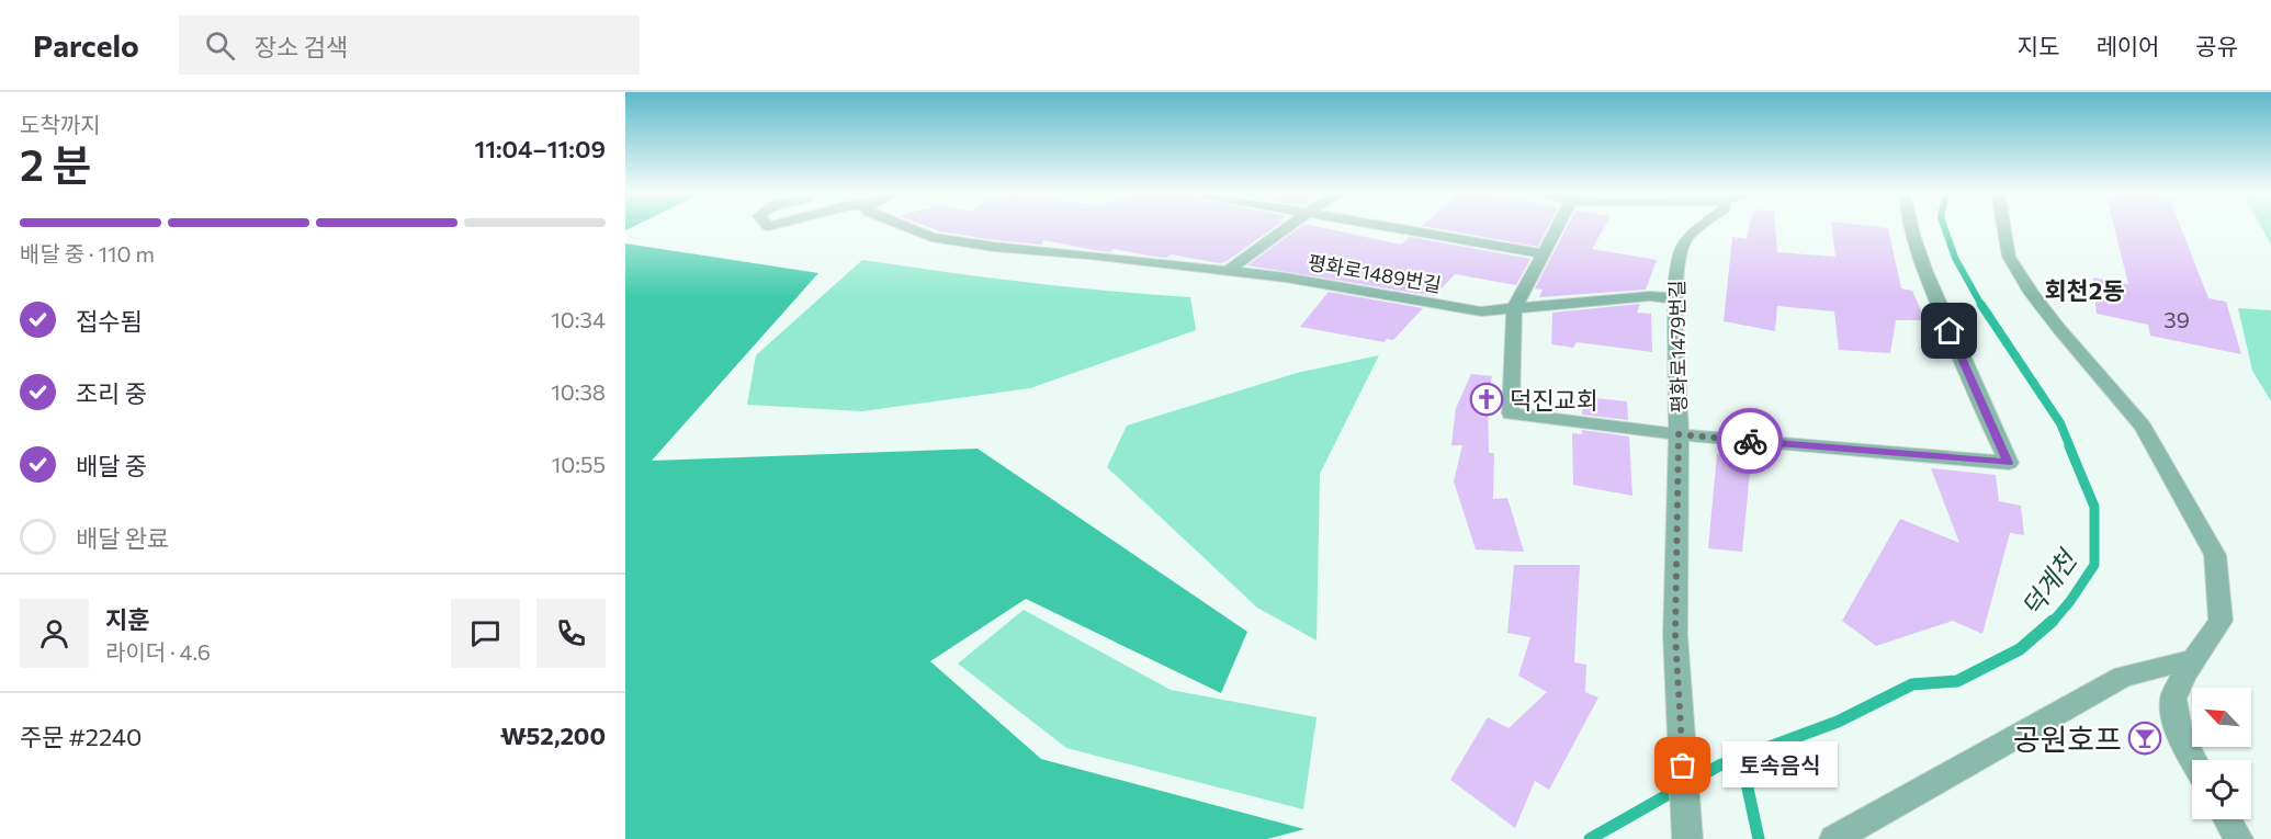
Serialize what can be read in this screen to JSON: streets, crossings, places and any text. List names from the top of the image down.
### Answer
{
  "streets": {
    "street": ["평화로1489번길", "평화로1479번길"]
  },
  "crossings": [
    ["평화로1489번길", "평화로1479번길"]
  ],
  "districts": ["회천2동"],
  "water": ["덕계천"],
  "places": {
    "church": ["덕진교회"],
    "bar": ["공원호프"],
    "other": ["토속음식"]
  },
  "house_numbers": ["39"],
  "north": "top left",
  "page": {
    "header": "Parcelo",
    "search": "장소 검색",
    "nav": ["지도", "레이어", "공유"],
    "heading": ["2 분", "도착까지", "11:04–11:09"],
    "panel": [
      "지훈",
      "라이더 · 4.6",
      "주문 #2240",
      "₩52,200"
    ],
    "bar": "배달 중 · 110 m",
    "list": [
      ["접수됨", "10:34"],
      ["조리 중", "10:38"],
      ["배달 중", "10:55"],
      "배달 완료"
    ],
    "bubble": "토속음식"
  }
}
